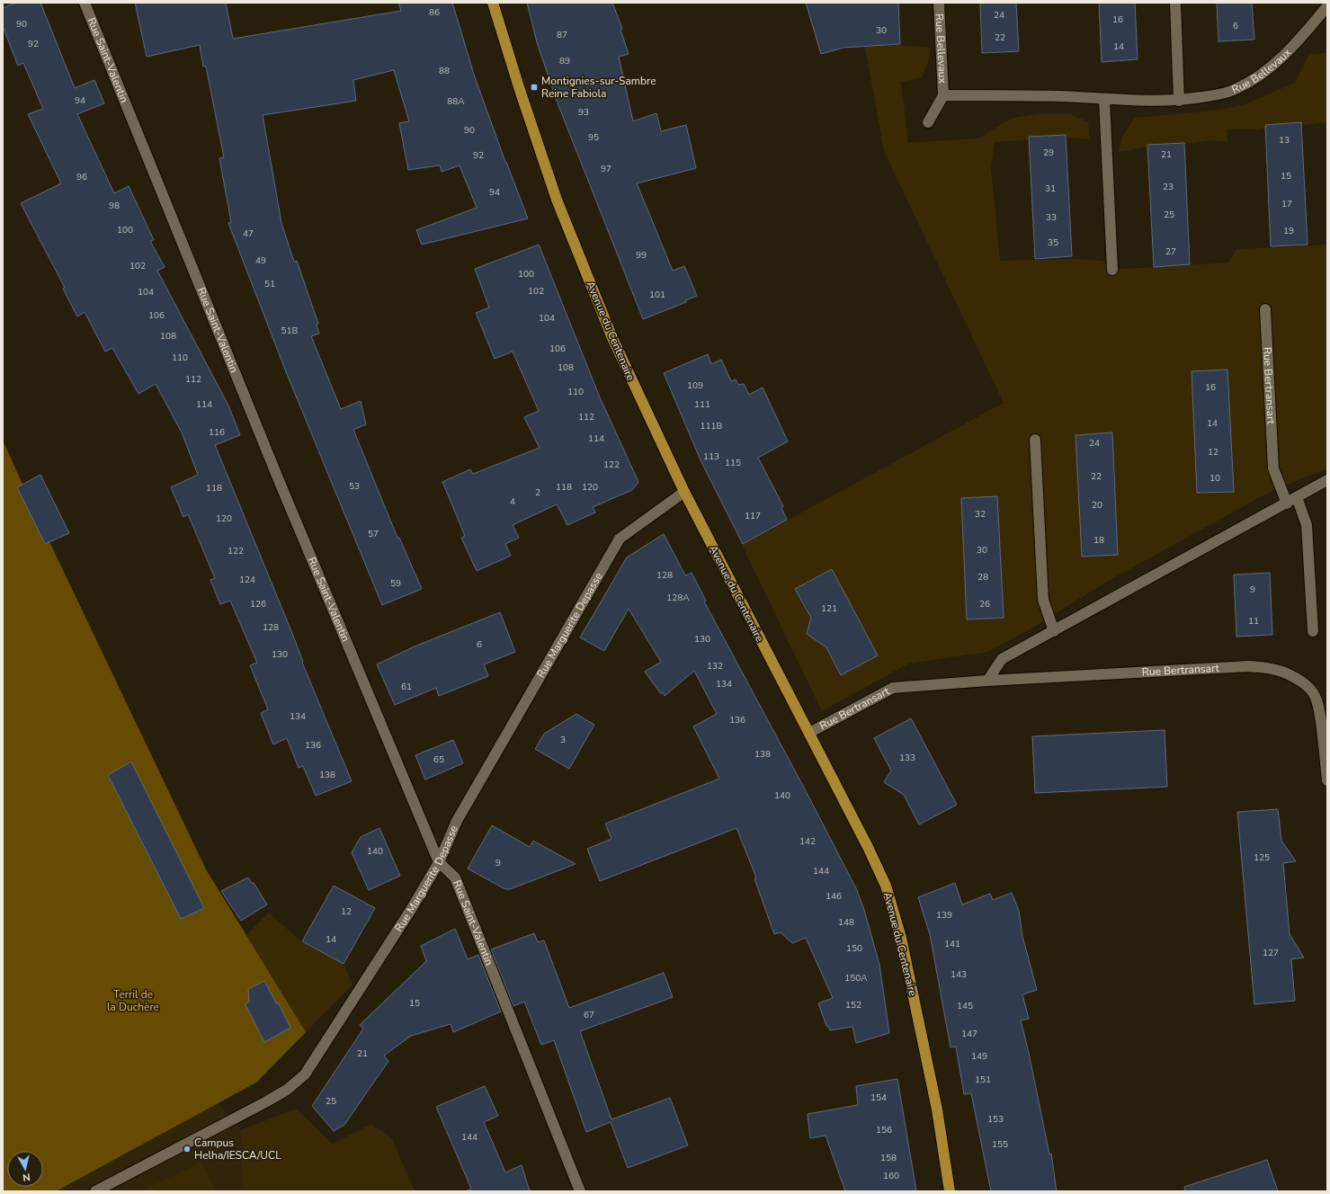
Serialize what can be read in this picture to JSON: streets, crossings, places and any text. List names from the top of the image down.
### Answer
{
  "streets": {
    "main road": ["Avenue du Centenaire"],
    "street": [
      "Rue Bellevaux",
      "Rue Saint-Valentin",
      "Rue Bertransart",
      "Rue Marguerite Depasse"
    ]
  },
  "crossings": [
    ["Rue Saint-Valentin", "Rue Marguerite Depasse"],
    ["Avenue du Centenaire", "Rue Bertransart"],
    ["Avenue du Centenaire", "Rue Marguerite Depasse"]
  ],
  "parks": ["Terril de la Duchère"],
  "places": {
    "transit": ["Montignies-sur-Sambre Reine Fabiola"],
    "other": ["Campus Helha/IESCA/UCL"]
  },
  "house_numbers": [
    "86",
    "24",
    "16",
    "90",
    "6",
    "30",
    "87",
    "22",
    "92",
    "14",
    "89",
    "88",
    "94",
    "88A",
    "93",
    "90",
    "95",
    "13",
    "29",
    "21",
    "92",
    "97",
    "15",
    "96",
    "23",
    "31",
    "94",
    "17",
    "98",
    "25",
    "33",
    "100",
    "19",
    "47",
    "35",
    "27",
    "99",
    "49",
    "102",
    "100",
    "51",
    "102",
    "104",
    "101",
    "106",
    "104",
    "51B",
    "108",
    "106",
    "110",
    "108",
    "112",
    "109",
    "16",
    "110",
    "114",
    "111",
    "112",
    "14",
    "111B",
    "116",
    "114",
    "24",
    "12",
    "113",
    "115",
    "122",
    "22",
    "10",
    "53",
    "118",
    "120",
    "118",
    "2",
    "4",
    "20",
    "32",
    "117",
    "120",
    "57",
    "18",
    "30",
    "122",
    "128",
    "28",
    "124",
    "59",
    "9",
    "128A",
    "126",
    "26",
    "121",
    "11",
    "128",
    "130",
    "6",
    "130",
    "132",
    "134",
    "61",
    "134",
    "136",
    "3",
    "136",
    "138",
    "133",
    "65",
    "138",
    "140",
    "142",
    "140",
    "125",
    "9",
    "144",
    "146",
    "12",
    "139",
    "148",
    "14",
    "141",
    "150",
    "127",
    "143",
    "150A",
    "15",
    "152",
    "145",
    "67",
    "147",
    "21",
    "149",
    "151",
    "154",
    "25",
    "153",
    "156",
    "144",
    "155",
    "158",
    "160"
  ],
  "north": "bottom"
}
